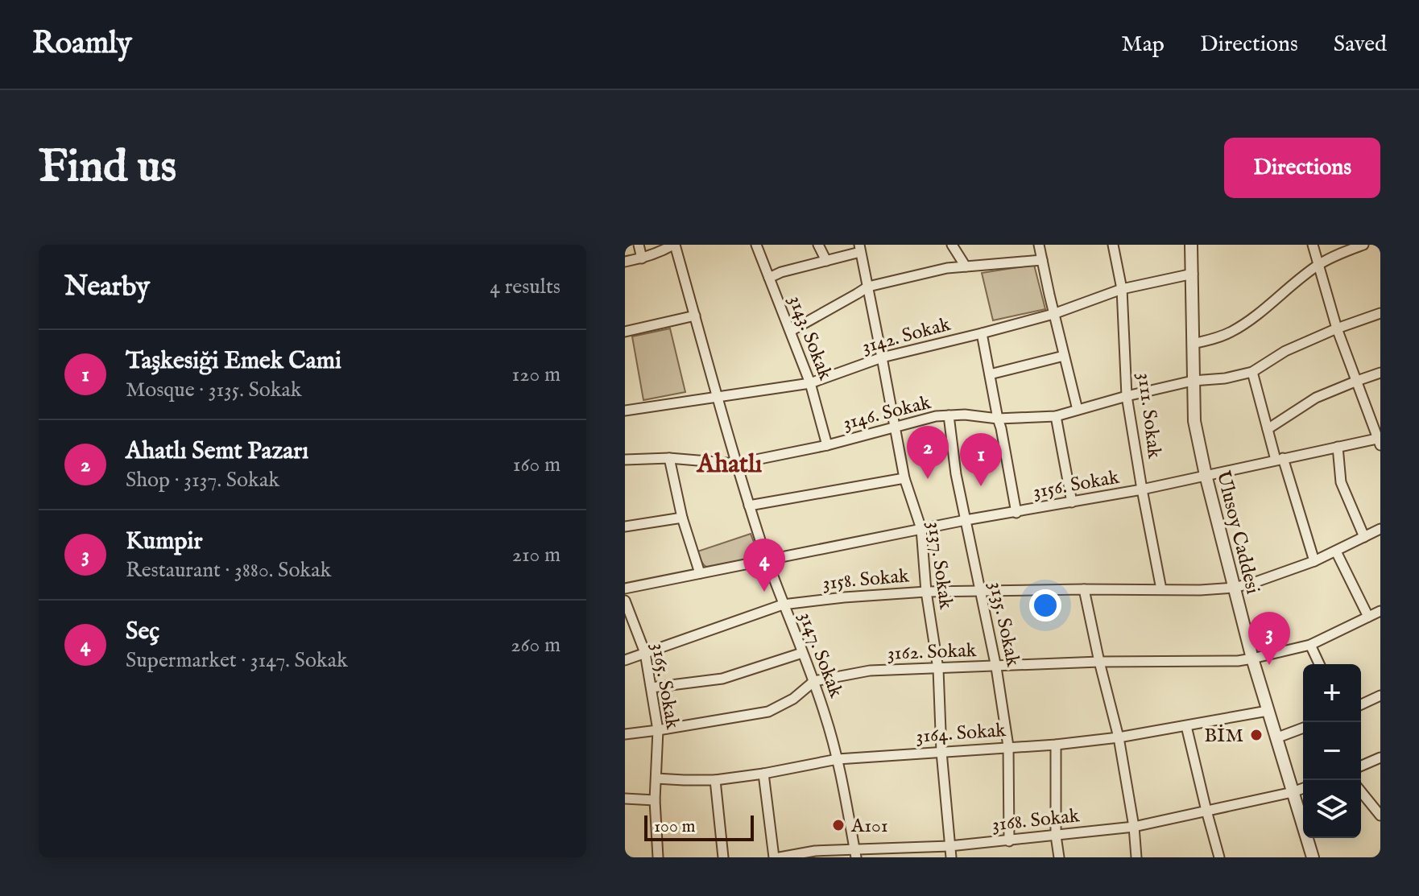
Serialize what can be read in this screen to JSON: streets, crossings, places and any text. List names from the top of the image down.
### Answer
{
  "streets": {
    "street": [
      "3142. Sokak",
      "3143. Sokak",
      "3146. Sokak",
      "3111. Sokak",
      "3156. Sokak",
      "Ulusoy Caddesi",
      "3137. Sokak",
      "3158. Sokak",
      "3135. Sokak",
      "3162. Sokak",
      "3147. Sokak",
      "3165. Sokak",
      "3164. Sokak",
      "3168. Sokak"
    ]
  },
  "crossings": [
    ["3142. Sokak", "3143. Sokak"],
    ["3142. Sokak", "3111. Sokak"],
    ["3142. Sokak", "Ulusoy Caddesi"],
    ["3142. Sokak", "3137. Sokak"],
    ["3142. Sokak", "3147. Sokak"],
    ["3143. Sokak", "3146. Sokak"],
    ["3146. Sokak", "3111. Sokak"],
    ["3146. Sokak", "Ulusoy Caddesi"],
    ["3146. Sokak", "3137. Sokak"],
    ["3146. Sokak", "3135. Sokak"],
    ["3146. Sokak", "3147. Sokak"],
    ["3111. Sokak", "3156. Sokak"],
    ["3111. Sokak", "3158. Sokak"],
    ["3156. Sokak", "Ulusoy Caddesi"],
    ["3156. Sokak", "3137. Sokak"],
    ["3156. Sokak", "3135. Sokak"],
    ["3156. Sokak", "3147. Sokak"],
    ["Ulusoy Caddesi", "3158. Sokak"],
    ["Ulusoy Caddesi", "3162. Sokak"],
    ["Ulusoy Caddesi", "3164. Sokak"],
    ["Ulusoy Caddesi", "3168. Sokak"],
    ["3137. Sokak", "3158. Sokak"],
    ["3137. Sokak", "3162. Sokak"],
    ["3137. Sokak", "3164. Sokak"],
    ["3137. Sokak", "3168. Sokak"],
    ["3158. Sokak", "3135. Sokak"],
    ["3158. Sokak", "3147. Sokak"],
    ["3158. Sokak", "3165. Sokak"],
    ["3135. Sokak", "3162. Sokak"],
    ["3135. Sokak", "3164. Sokak"],
    ["3135. Sokak", "3168. Sokak"],
    ["3162. Sokak", "3147. Sokak"],
    ["3162. Sokak", "3165. Sokak"],
    ["3147. Sokak", "3164. Sokak"],
    ["3147. Sokak", "3168. Sokak"],
    ["3165. Sokak", "3164. Sokak"]
  ],
  "districts": ["Ahatlı"],
  "places": ["BİM", "A101"],
  "scale_bar": "100 m",
  "page": {
    "header": "Roamly",
    "nav": ["Map", "Directions", "Saved"],
    "buttons": "Directions",
    "title": "Find us",
    "heading": ["Nearby", "4 results"],
    "list": [
      {
        "mark": "1",
        "name": "Taşkesiği Emek Cami",
        "note": "Mosque · 3135. Sokak",
        "value": "120 m"
      },
      {
        "mark": "2",
        "name": "Ahatlı Semt Pazarı",
        "note": "Shop · 3137. Sokak",
        "value": "160 m"
      },
      {
        "mark": "3",
        "name": "Kumpir",
        "note": "Restaurant · 3880. Sokak",
        "value": "210 m"
      },
      {
        "mark": "4",
        "name": "Seç",
        "note": "Supermarket · 3147. Sokak",
        "value": "260 m"
      }
    ],
    "pins": [
      "2",
      "1",
      "4",
      "3"
    ],
    "map_buttons": ["+", "−"],
    "scale": "100 m"
  }
}
